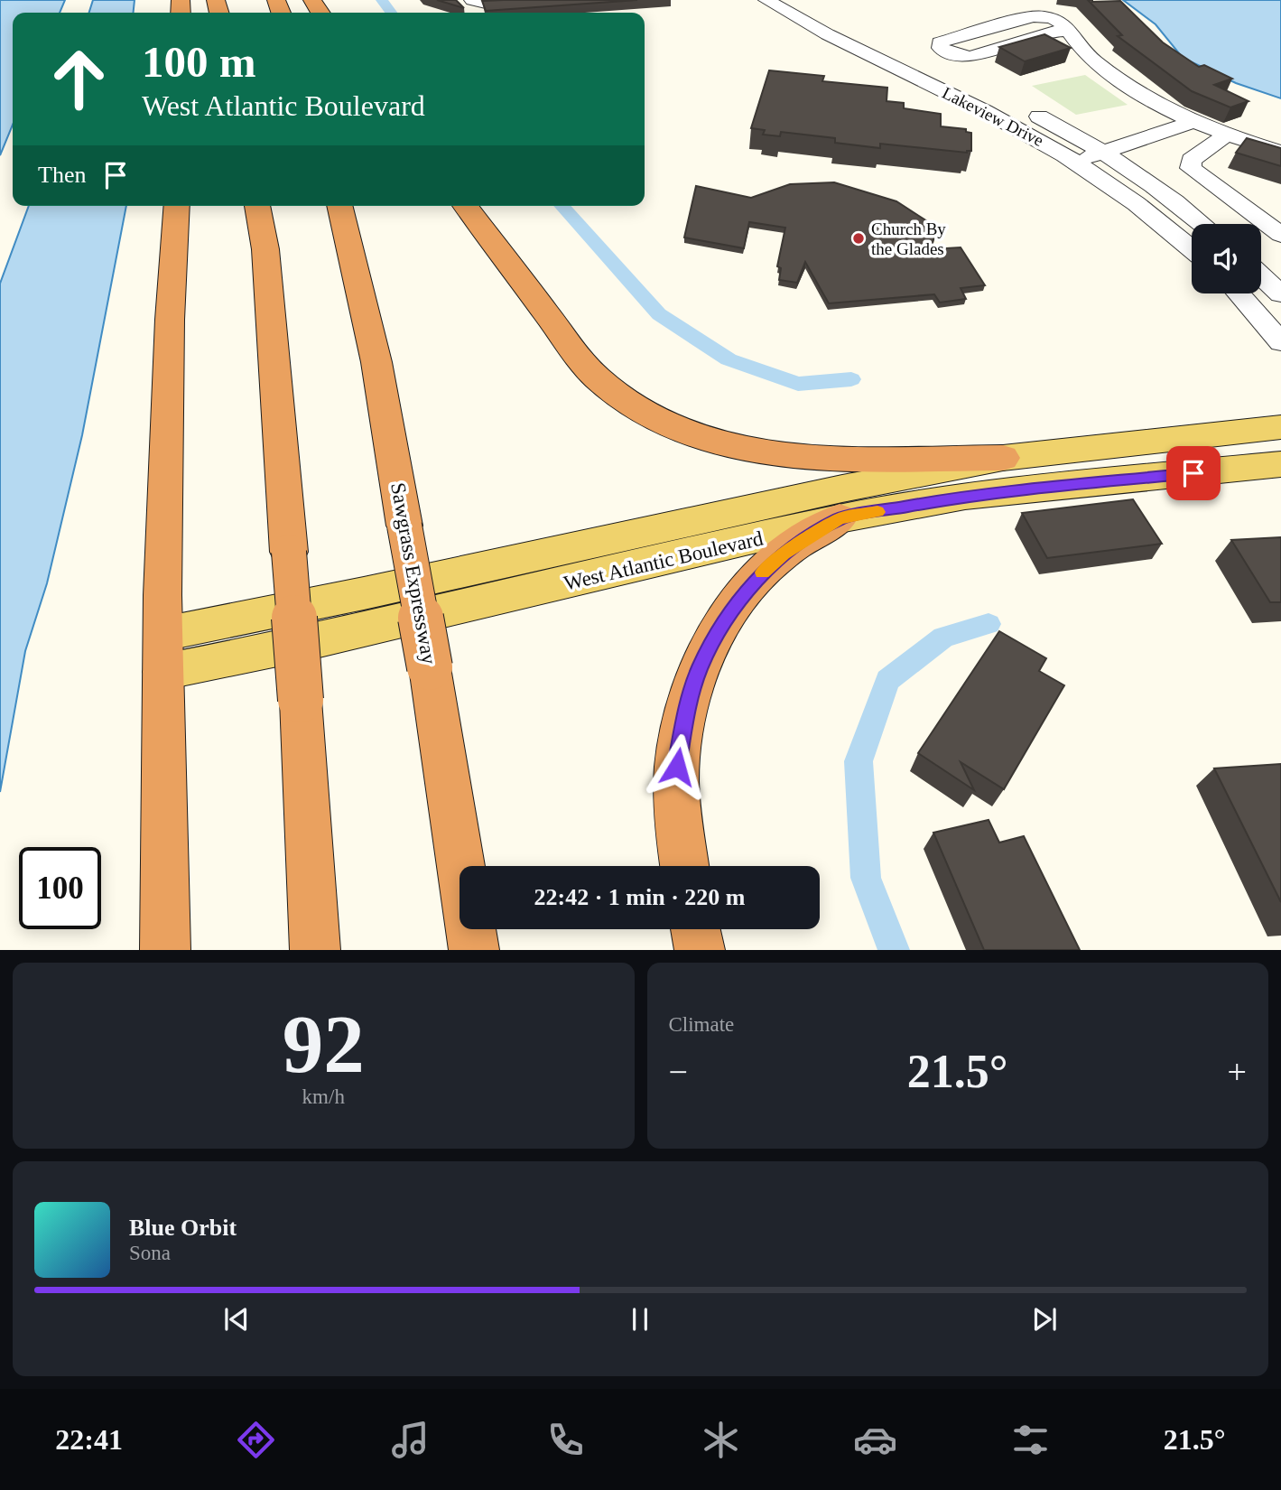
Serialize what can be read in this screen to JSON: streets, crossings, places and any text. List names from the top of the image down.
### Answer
{
  "streets": {
    "highway": ["Sawgrass Expressway"],
    "main road": ["West Atlantic Boulevard"],
    "street": ["Lakeview Drive"]
  },
  "places": ["Church By the Glades"],
  "page": {
    "turn": ["100 m", "West Atlantic Boulevard"],
    "then": "Then",
    "limit": "100",
    "trip": "22:42 · 1 min · 220 m",
    "tile": [
      ["92", "km/h"],
      "Climate"
    ],
    "heat": ["−", "21.5°", "+"],
    "song": ["Blue Orbit", "Sona"],
    "tabs": ["22:41", "21.5°"]
  }
}
